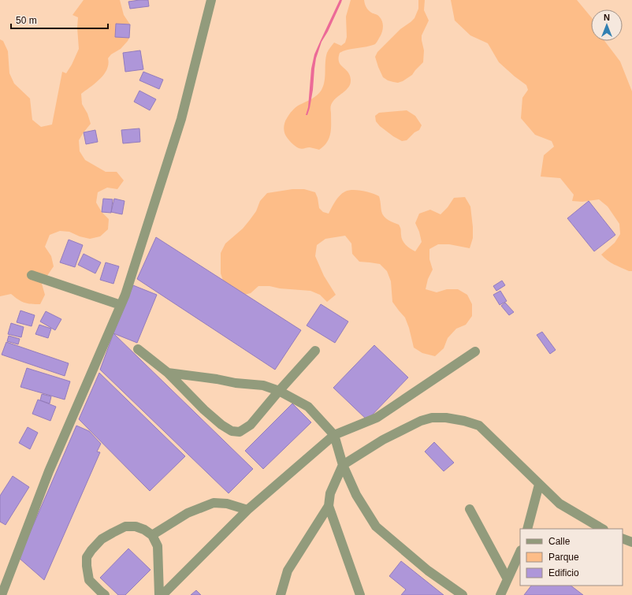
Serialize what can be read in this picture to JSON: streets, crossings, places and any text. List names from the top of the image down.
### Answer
{
  "legend": ["Calle", "Parque", "Edificio"],
  "scale_bar": "50 m",
  "north": "top"
}
